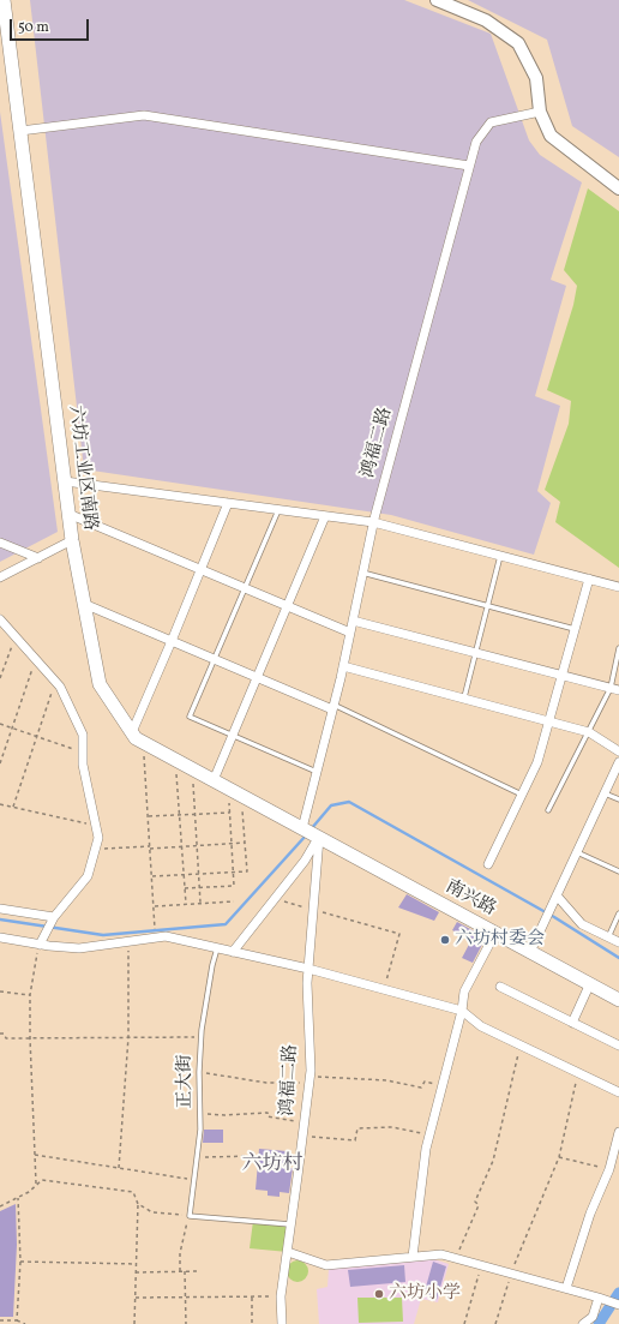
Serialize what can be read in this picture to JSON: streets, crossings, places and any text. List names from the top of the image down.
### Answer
{
  "streets": {
    "main road": ["六坊工业区南路", "南兴路"],
    "street": ["鸿福二路"],
    "lane": ["正大街"]
  },
  "crossings": [
    ["鸿福二路", "六坊工业区南路"],
    ["鸿福二路", "南兴路"],
    ["六坊工业区南路", "南兴路"]
  ],
  "districts": ["六坊村"],
  "places": ["六坊村委会", "六坊小学"],
  "scale_bar": "50 m"
}
